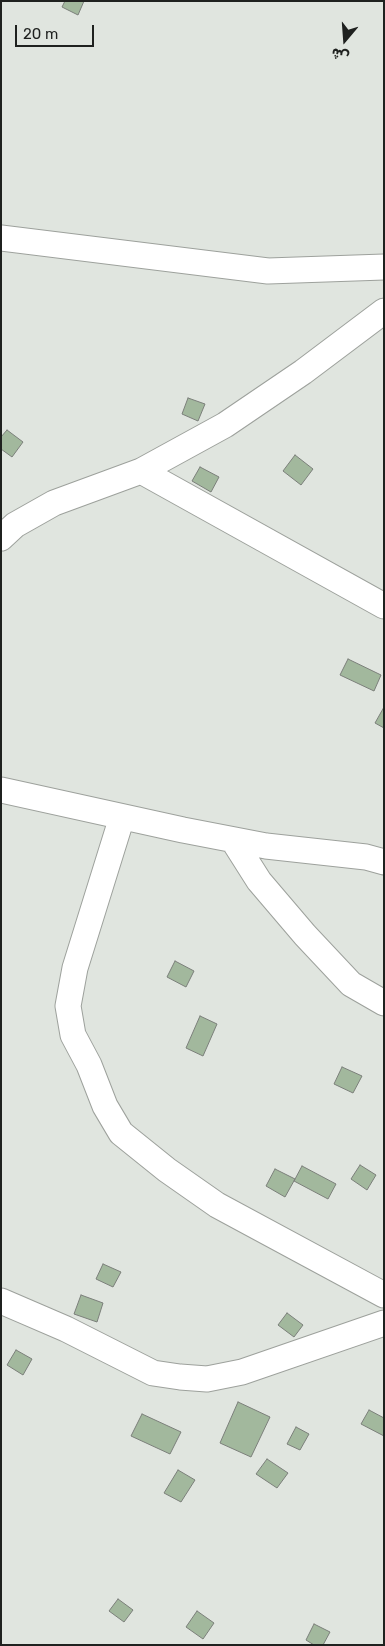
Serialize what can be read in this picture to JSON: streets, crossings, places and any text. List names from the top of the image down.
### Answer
{
  "scale_bar": "20 m",
  "north": "bottom"
}
